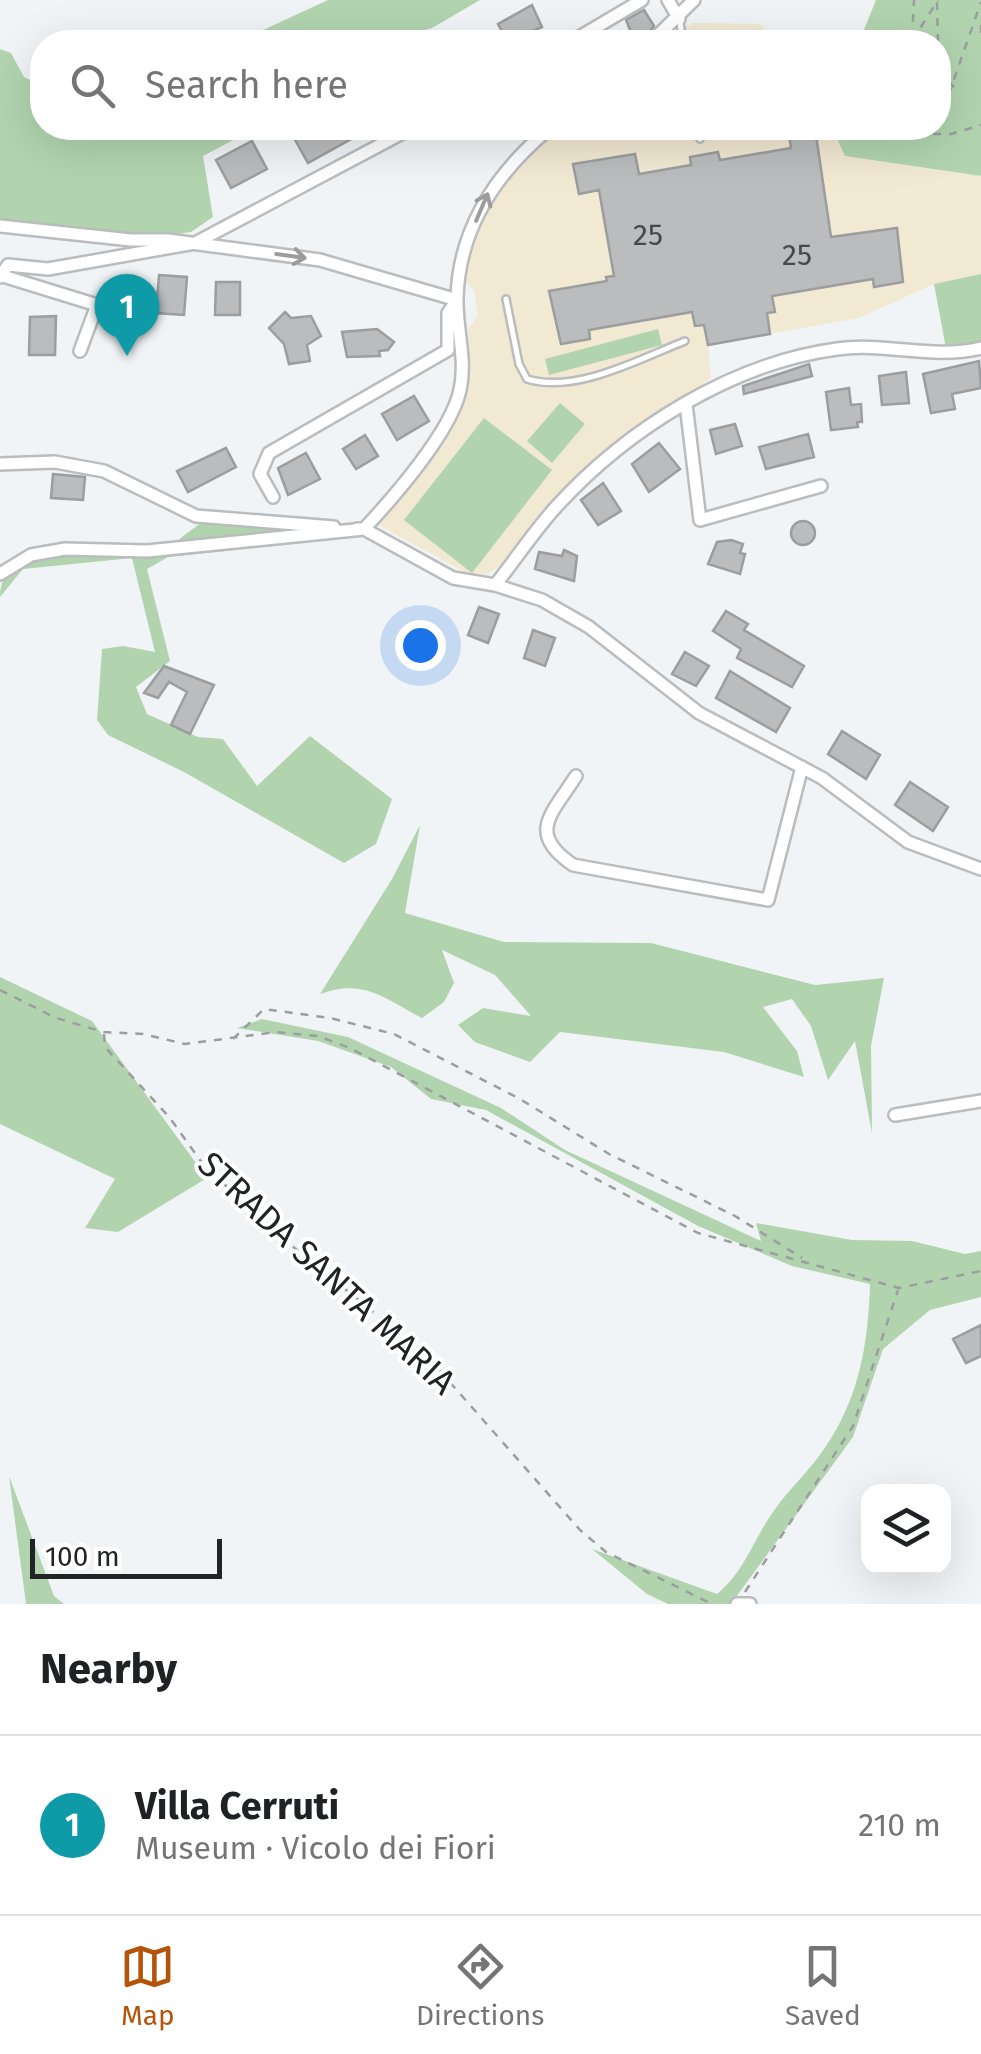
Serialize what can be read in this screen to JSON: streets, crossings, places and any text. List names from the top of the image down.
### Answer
{
  "streets": {
    "path": ["STRADA SANTA MARIA"]
  },
  "house_numbers": ["25", "25"],
  "scale_bar": "100 m",
  "page": {
    "search": "Search here",
    "pins": "1",
    "scale": "100 m",
    "heading": "Nearby",
    "list": [
      {
        "mark": "1",
        "name": "Villa Cerruti",
        "note": "Museum · Vicolo dei Fiori",
        "value": "210 m"
      }
    ],
    "nav": ["Map", "Directions", "Saved"]
  }
}
